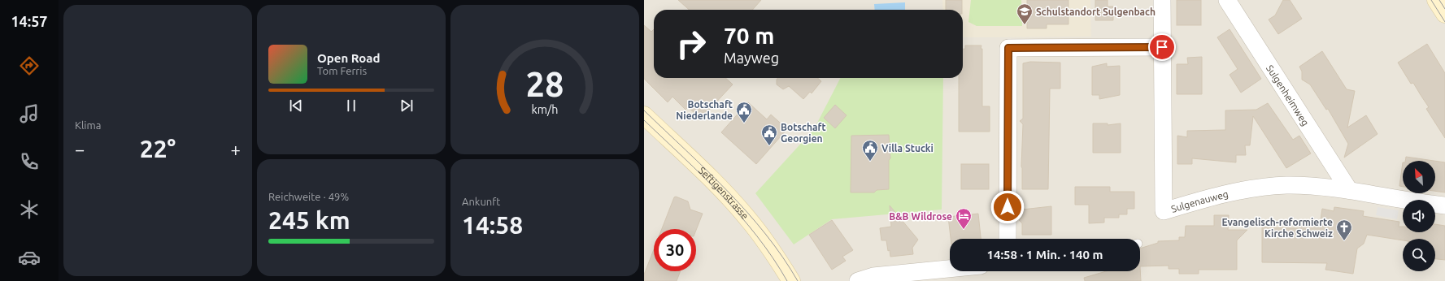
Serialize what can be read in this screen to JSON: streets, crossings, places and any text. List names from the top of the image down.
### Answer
{
  "streets": {
    "main road": ["Seftigenstrasse"],
    "street": ["Sulgenheimweg", "Sulgenauweg"]
  },
  "crossings": [
    ["Sulgenheimweg", "Sulgenauweg"]
  ],
  "places": {
    "school or university": ["Schulstandort Sulgenbach"],
    "public building": ["Botschaft Niederlande", "Botschaft Georgien", "Villa Stucki"],
    "hotel": ["B&B Wildrose"],
    "church": ["Evangelisch-reformierte Kirche Schweiz"]
  },
  "north": "top left",
  "page": {
    "tabs": "14:57",
    "tile": [
      "Klima",
      ["Reichweite · 49%", "245 km"],
      ["Ankunft", "14:58"]
    ],
    "turn": ["70 m", "Mayweg"],
    "song": ["Open Road", "Tom Ferris"],
    "heat": ["−", "22°", "+"],
    "limit": "30",
    "trip": "14:58 · 1 Min. · 140 m",
    "gauge": ["28", "km/h"]
  }
}
